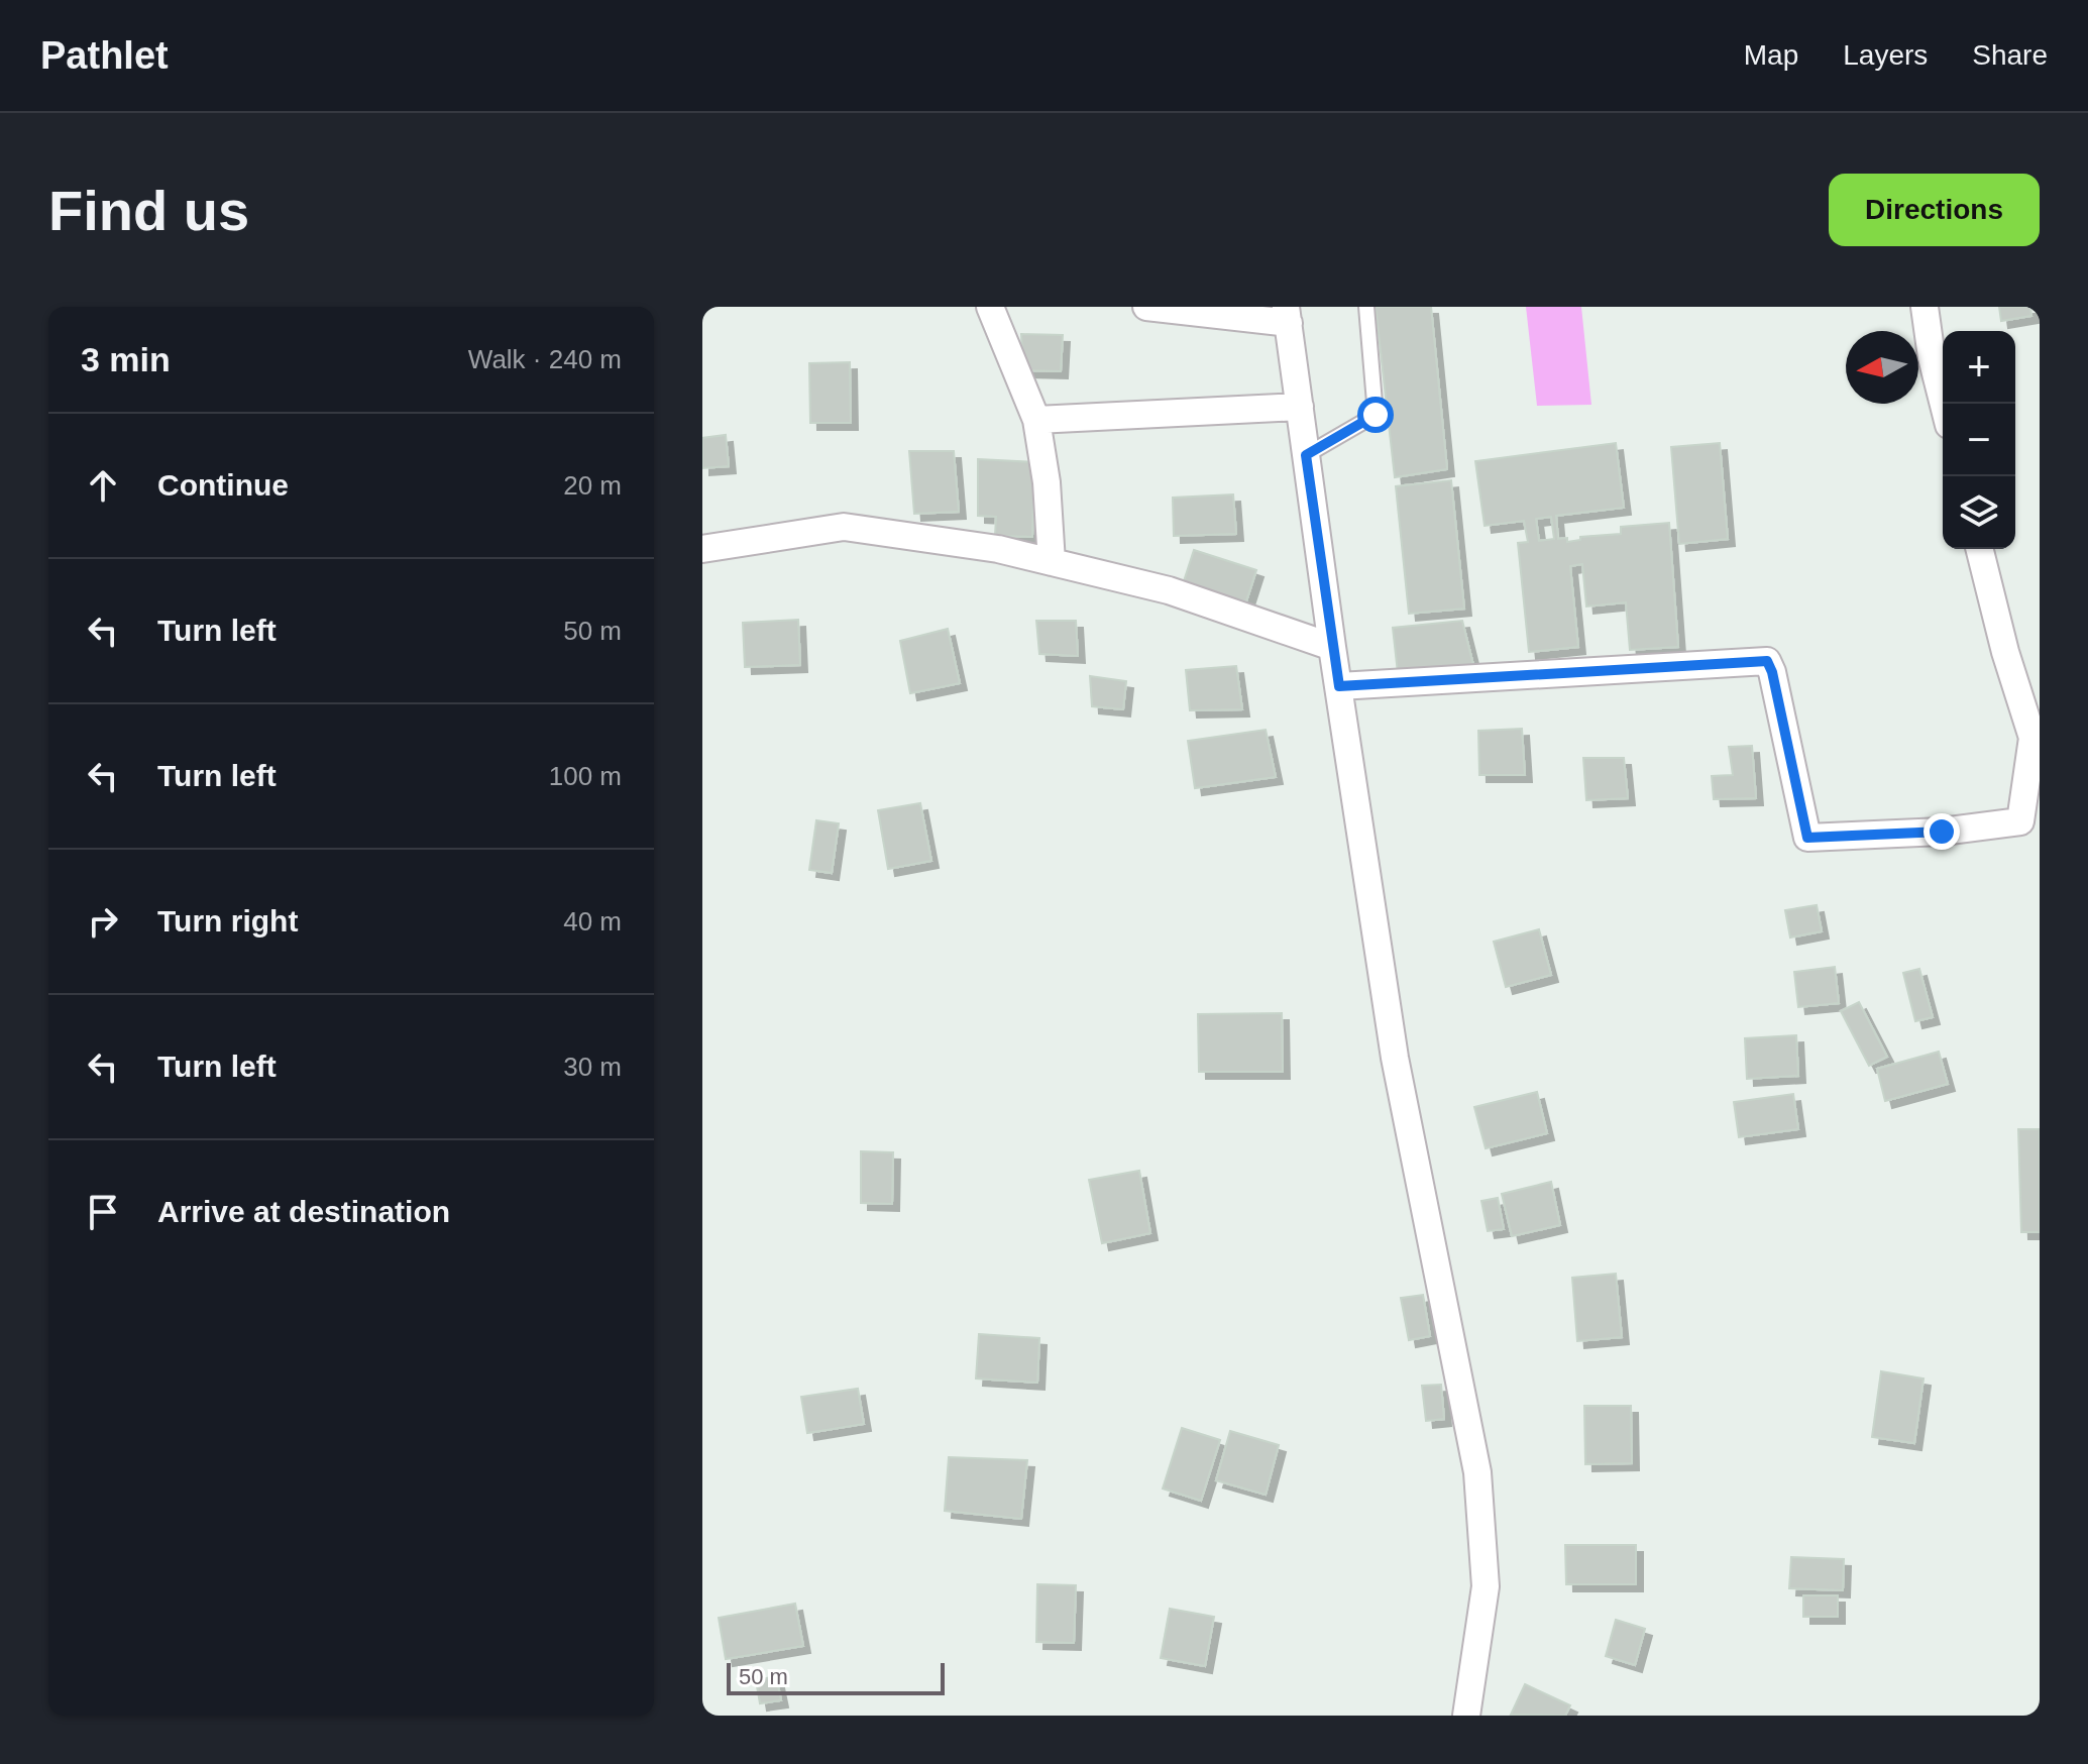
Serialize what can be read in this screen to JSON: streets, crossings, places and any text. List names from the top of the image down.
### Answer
{
  "scale_bar": "50 m",
  "north": "left",
  "page": {
    "header": "Pathlet",
    "nav": ["Map", "Layers", "Share"],
    "buttons": "Directions",
    "title": "Find us",
    "heading": ["3 min", "Walk · 240 m"],
    "map_buttons": ["+", "−"],
    "list": [
      ["Continue", "20 m"],
      ["Turn left", "50 m"],
      ["Turn left", "100 m"],
      ["Turn right", "40 m"],
      ["Turn left", "30 m"],
      "Arrive at destination"
    ],
    "scale": "50 m"
  }
}
